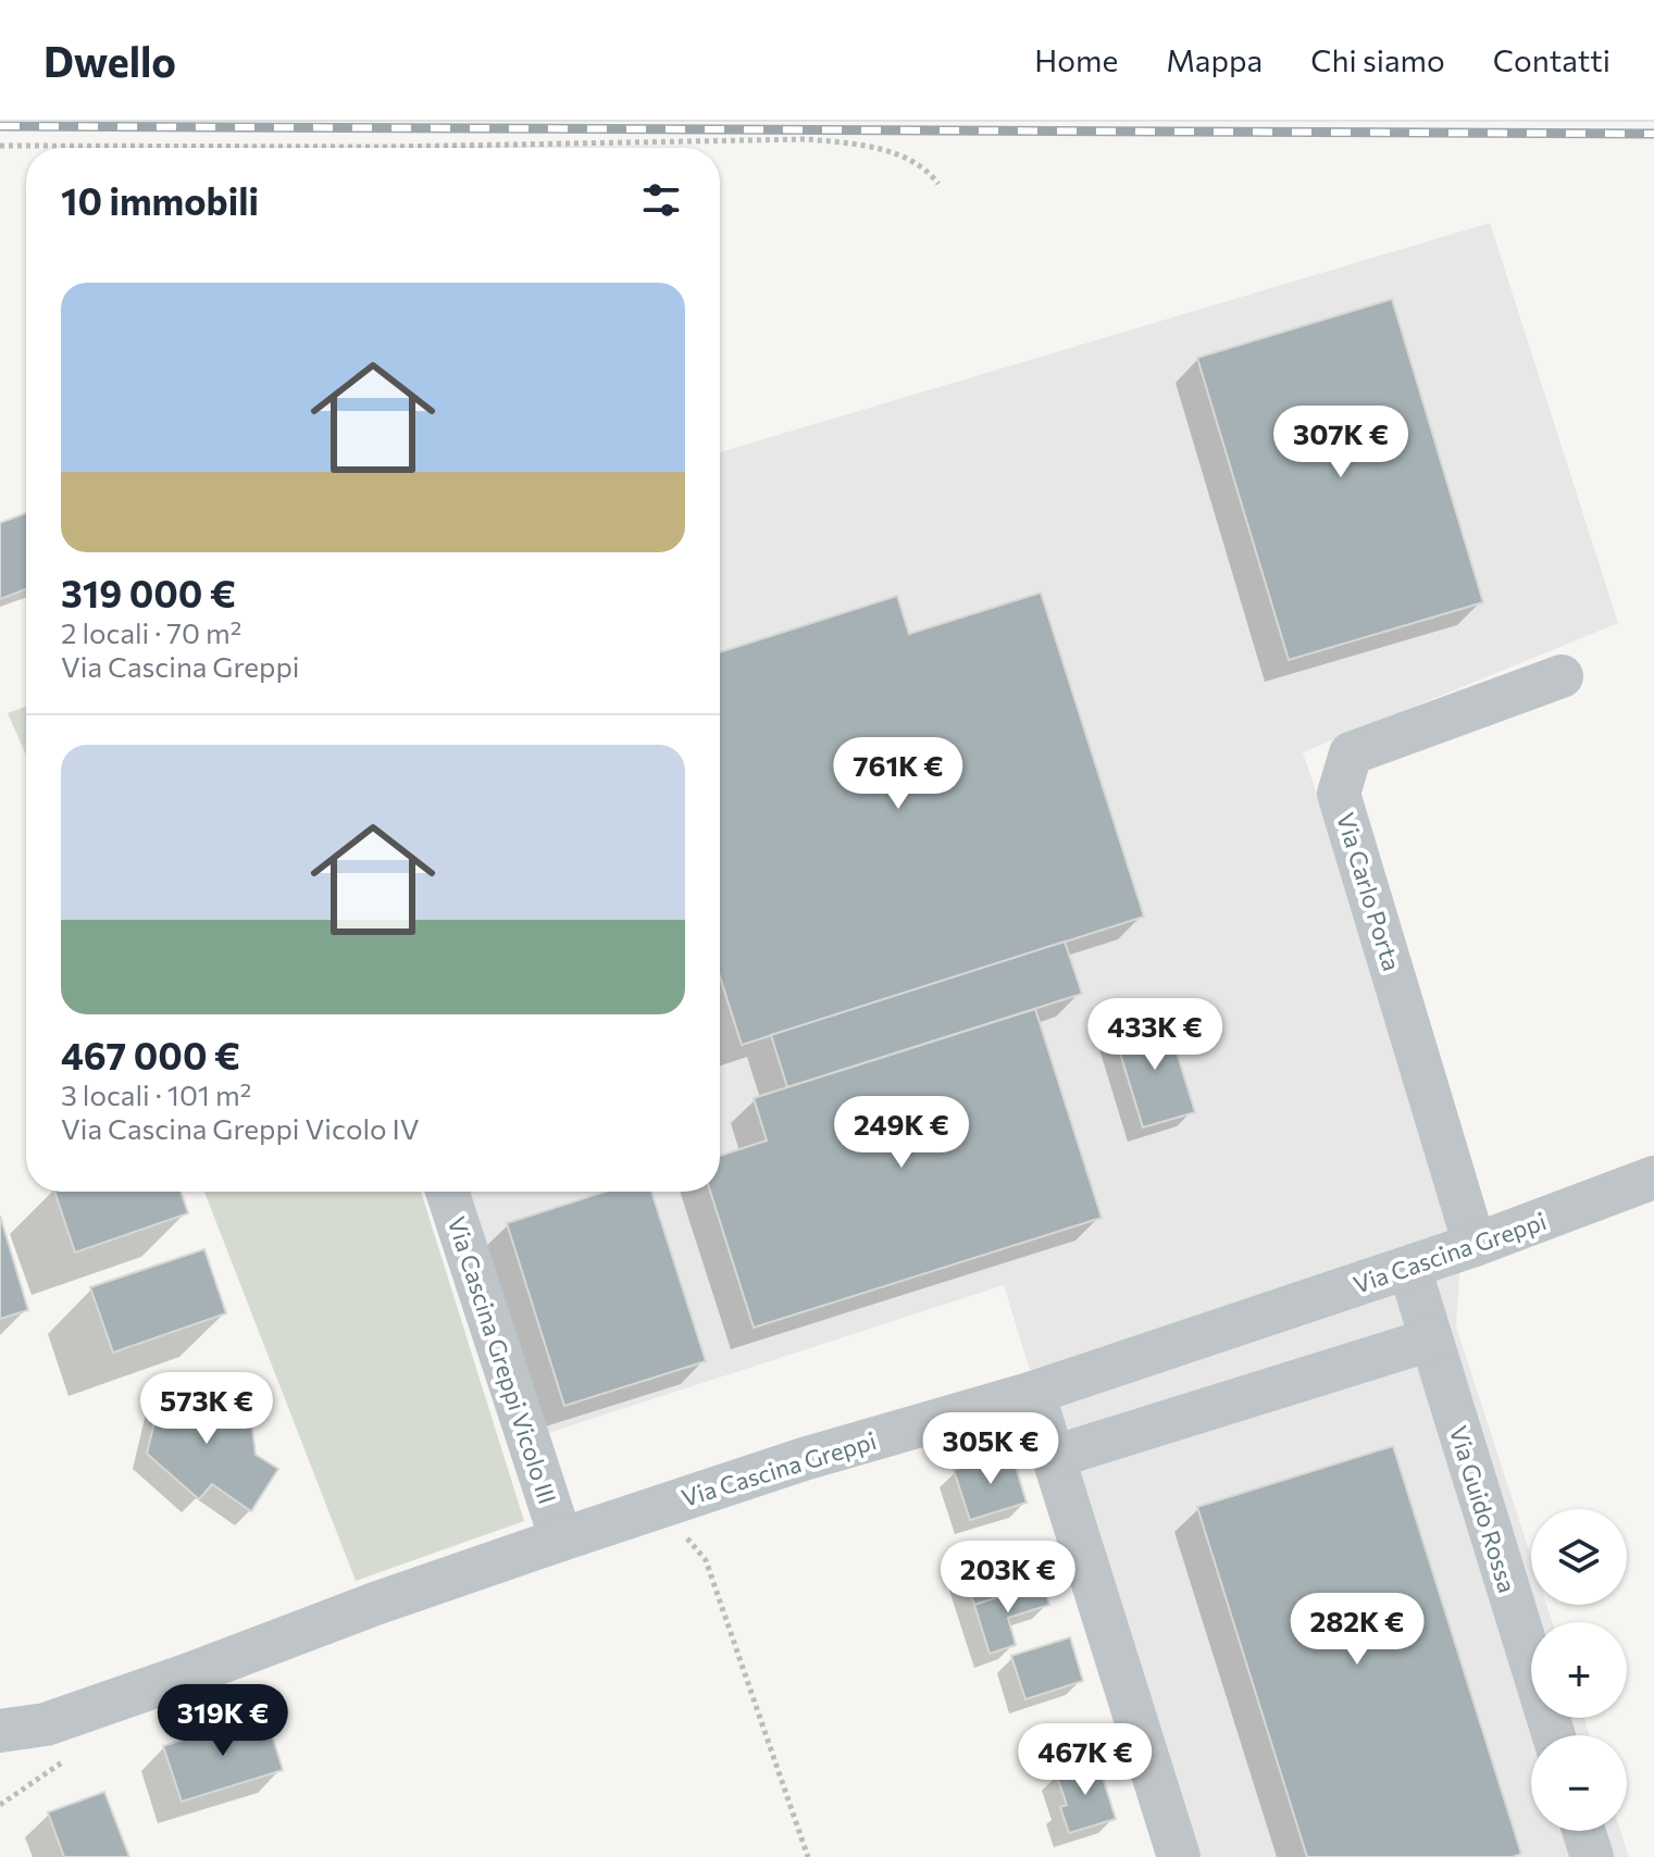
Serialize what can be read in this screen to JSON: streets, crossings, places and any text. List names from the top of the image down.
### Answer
{
  "streets": {
    "street": [
      "Via Carlo Porta",
      "Via Cascina Greppi",
      "Via Cascina Greppi Vicolo III",
      "Via Guido Rossa"
    ]
  },
  "crossings": [
    ["Via Carlo Porta", "Via Cascina Greppi"],
    ["Via Cascina Greppi", "Via Cascina Greppi Vicolo III"],
    ["Via Cascina Greppi", "Via Guido Rossa"]
  ],
  "page": {
    "header": "Dwello",
    "nav": [
      "Home",
      "Mappa",
      "Chi siamo",
      "Contatti"
    ],
    "heading": "10 immobili",
    "list": [
      {
        "name": "319 000 €",
        "note": "2 locali · 70 m² · Via Cascina Greppi"
      },
      {
        "name": "467 000 €",
        "note": "3 locali · 101 m² · Via Cascina Greppi Vicolo IV"
      }
    ],
    "price": [
      "307K €",
      "761K €",
      "433K €",
      "249K €",
      "573K €",
      "305K €",
      "203K €",
      "282K €",
      "319K €",
      "467K €"
    ],
    "map_buttons": ["+", "−"]
  }
}
